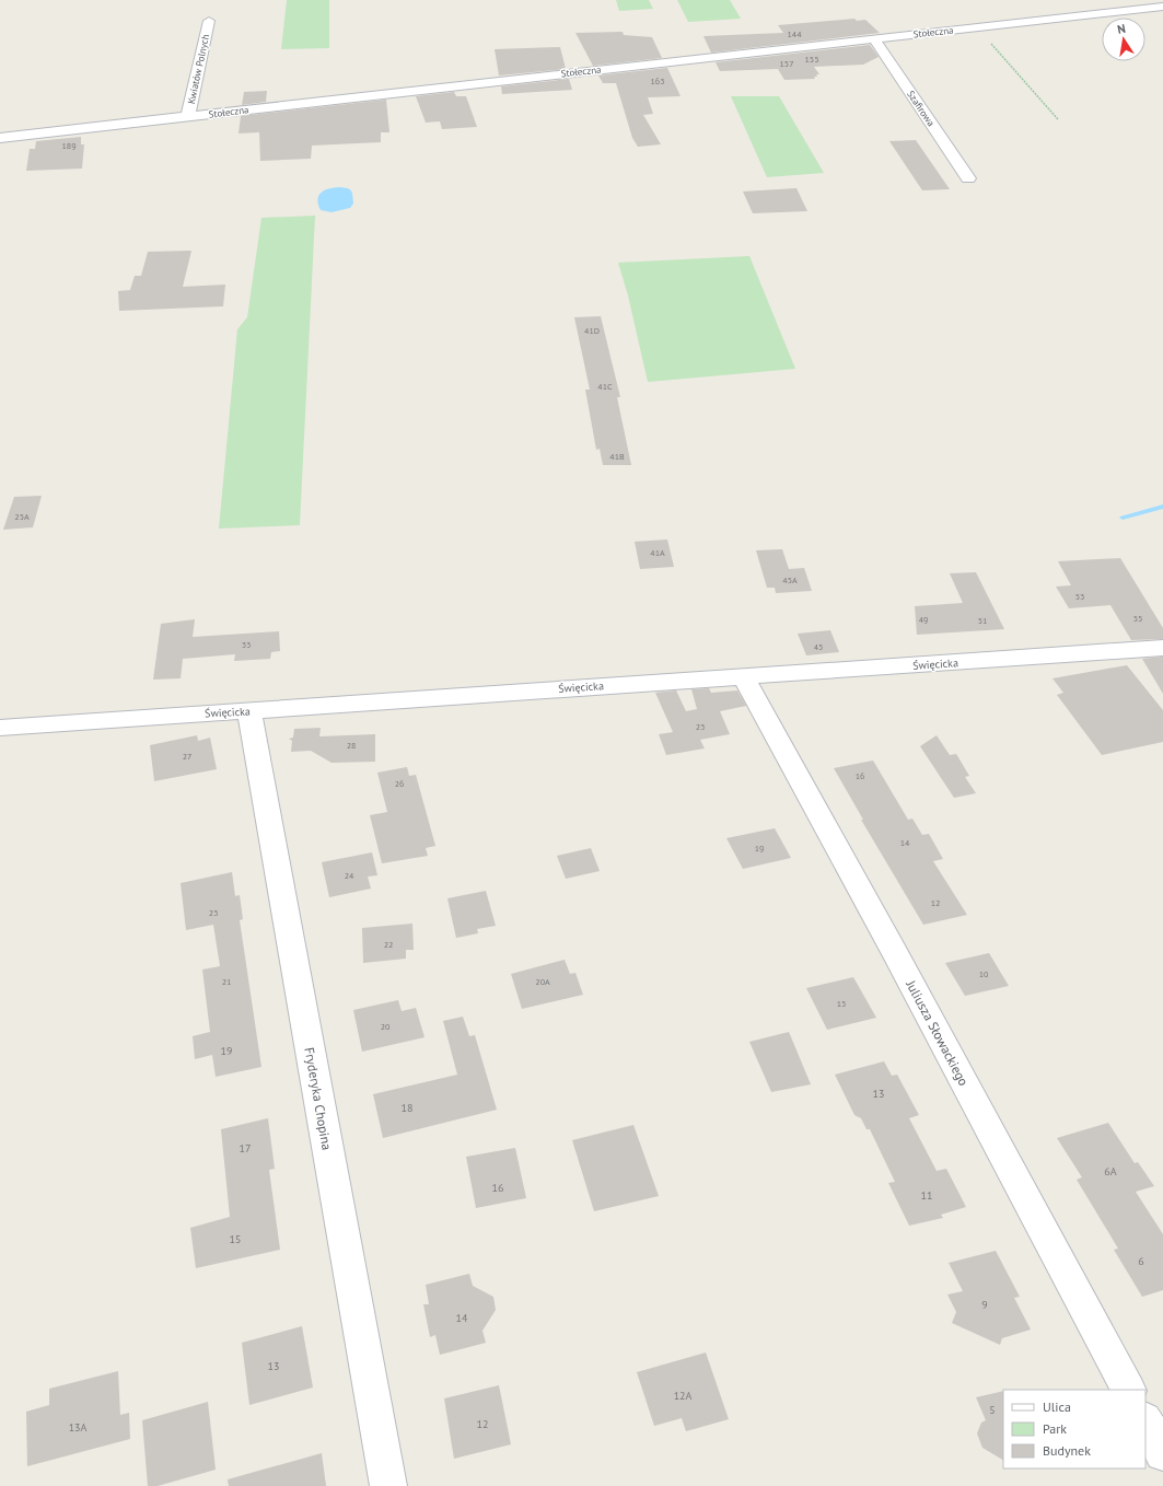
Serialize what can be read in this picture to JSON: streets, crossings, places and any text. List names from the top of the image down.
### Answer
{
  "streets": {
    "street": [
      "Stołeczna",
      "Kwiatów Polnych",
      "Szafirowa",
      "Święcicka",
      "Juliusza Słowackiego",
      "Fryderyka Chopina"
    ]
  },
  "crossings": [
    ["Stołeczna", "Kwiatów Polnych"],
    ["Stołeczna", "Szafirowa"],
    ["Święcicka", "Juliusza Słowackiego"],
    ["Święcicka", "Fryderyka Chopina"]
  ],
  "house_numbers": [
    "144",
    "155",
    "157",
    "163",
    "189",
    "41D",
    "41C",
    "41B",
    "25A",
    "41A",
    "45A",
    "53",
    "55",
    "49",
    "51",
    "33",
    "45",
    "23",
    "28",
    "27",
    "16",
    "26",
    "14",
    "19",
    "24",
    "12",
    "23",
    "22",
    "10",
    "21",
    "20A",
    "15",
    "20",
    "19",
    "13",
    "18",
    "17",
    "6A",
    "16",
    "11",
    "15",
    "6",
    "9",
    "14",
    "13",
    "12A",
    "5",
    "12",
    "13A"
  ],
  "legend": ["Ulica", "Park", "Budynek"],
  "north": "top"
}
